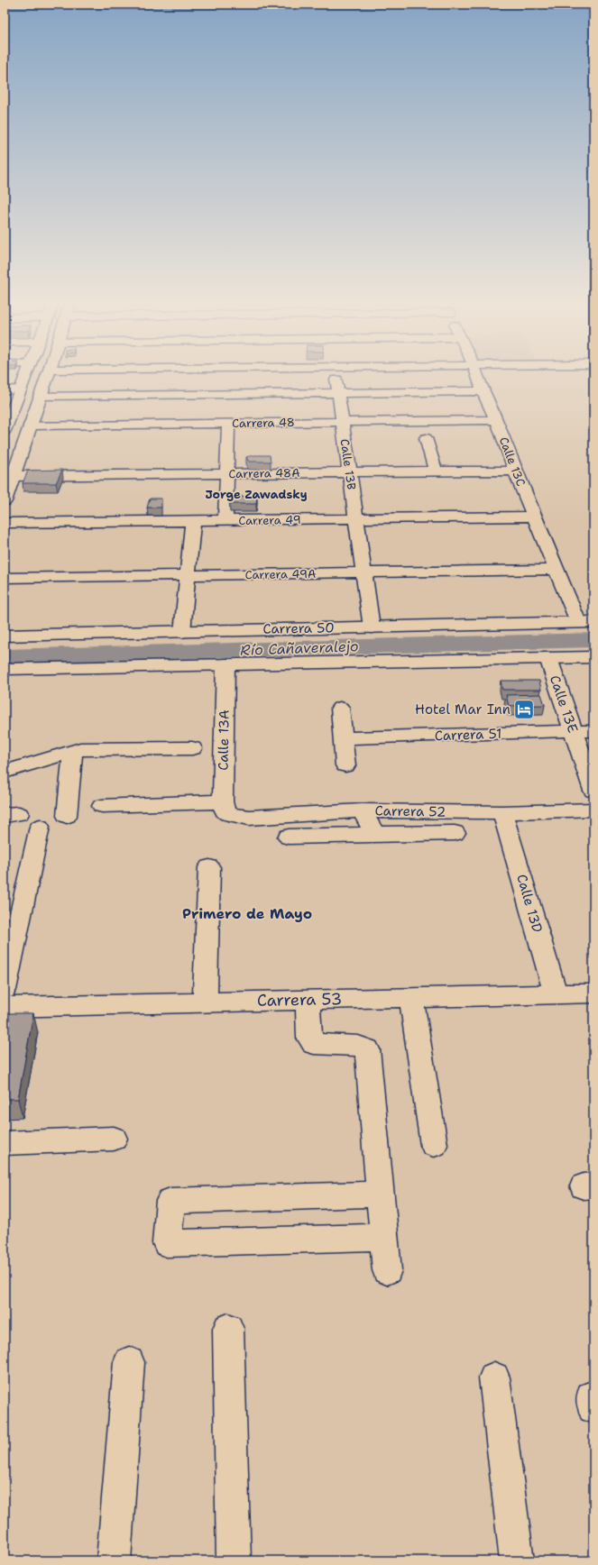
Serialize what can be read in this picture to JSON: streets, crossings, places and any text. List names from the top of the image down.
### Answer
{
  "streets": {
    "street": [
      "Carrera 48",
      "Calle 13C",
      "Calle 13B",
      "Carrera 48A",
      "Carrera 49",
      "Carrera 49A",
      "Carrera 50",
      "Calle 13E",
      "Carrera 51",
      "Calle 13A",
      "Carrera 52",
      "Calle 13D",
      "Carrera 53"
    ]
  },
  "crossings": [
    ["Carrera 48", "Calle 13C"],
    ["Carrera 48", "Calle 13B"],
    ["Calle 13C", "Carrera 48A"],
    ["Calle 13C", "Carrera 49"],
    ["Calle 13C", "Carrera 49A"],
    ["Calle 13C", "Carrera 50"],
    ["Calle 13B", "Carrera 48A"],
    ["Calle 13B", "Carrera 49"],
    ["Calle 13B", "Carrera 49A"],
    ["Calle 13B", "Carrera 50"],
    ["Calle 13E", "Carrera 51"],
    ["Calle 13A", "Carrera 52"],
    ["Carrera 52", "Calle 13D"],
    ["Calle 13D", "Carrera 53"]
  ],
  "districts": ["Jorge Zawadsky", "Primero de Mayo"],
  "water": ["Río Cañaveralejo"],
  "places": {
    "hotel": ["Hotel Mar Inn"]
  }
}
